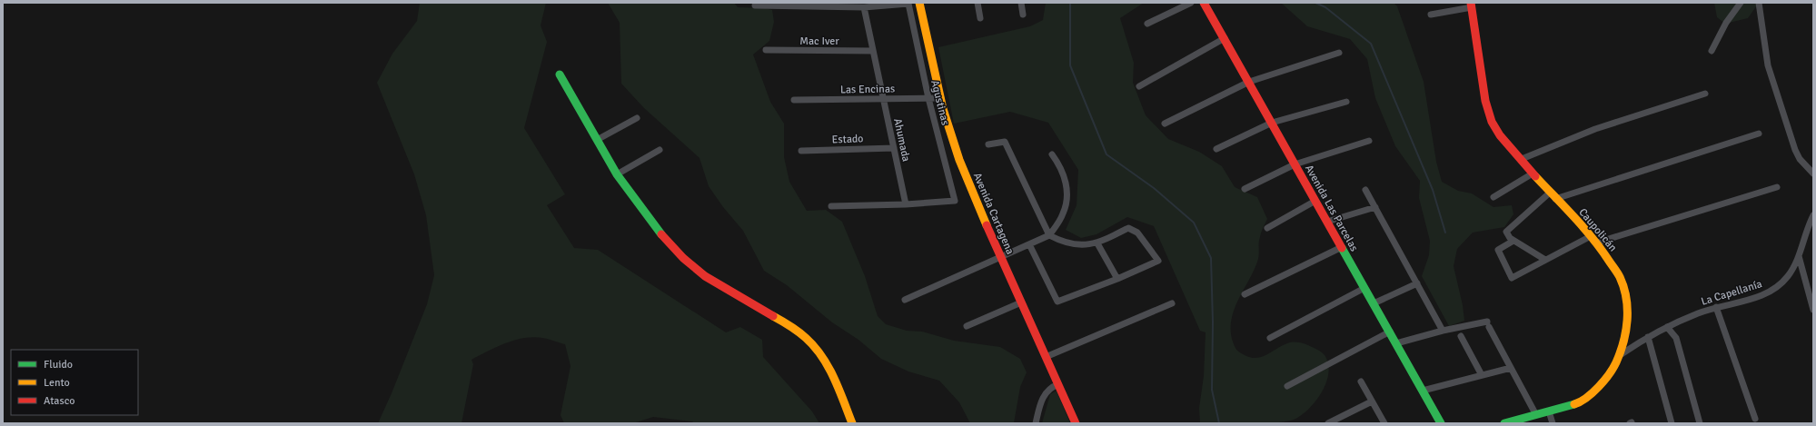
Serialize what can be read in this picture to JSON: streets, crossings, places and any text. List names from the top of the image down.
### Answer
{
  "streets": {
    "street": [
      "Mac Iver",
      "Las Encinas",
      "Agustinas",
      "Estado",
      "Ahumada",
      "Avenida Las Parcelas",
      "Avenida Cartagena",
      "Caupolicán",
      "La Capellanía"
    ]
  },
  "crossings": [
    ["Mac Iver", "Ahumada"],
    ["Las Encinas", "Agustinas"],
    ["Las Encinas", "Ahumada"],
    ["Las Encinas", "Avenida Cartagena"],
    ["Agustinas", "Ahumada"],
    ["Estado", "Ahumada"],
    ["Caupolicán", "La Capellanía"]
  ],
  "legend": ["Fluido", "Lento", "Atasco"]
}
